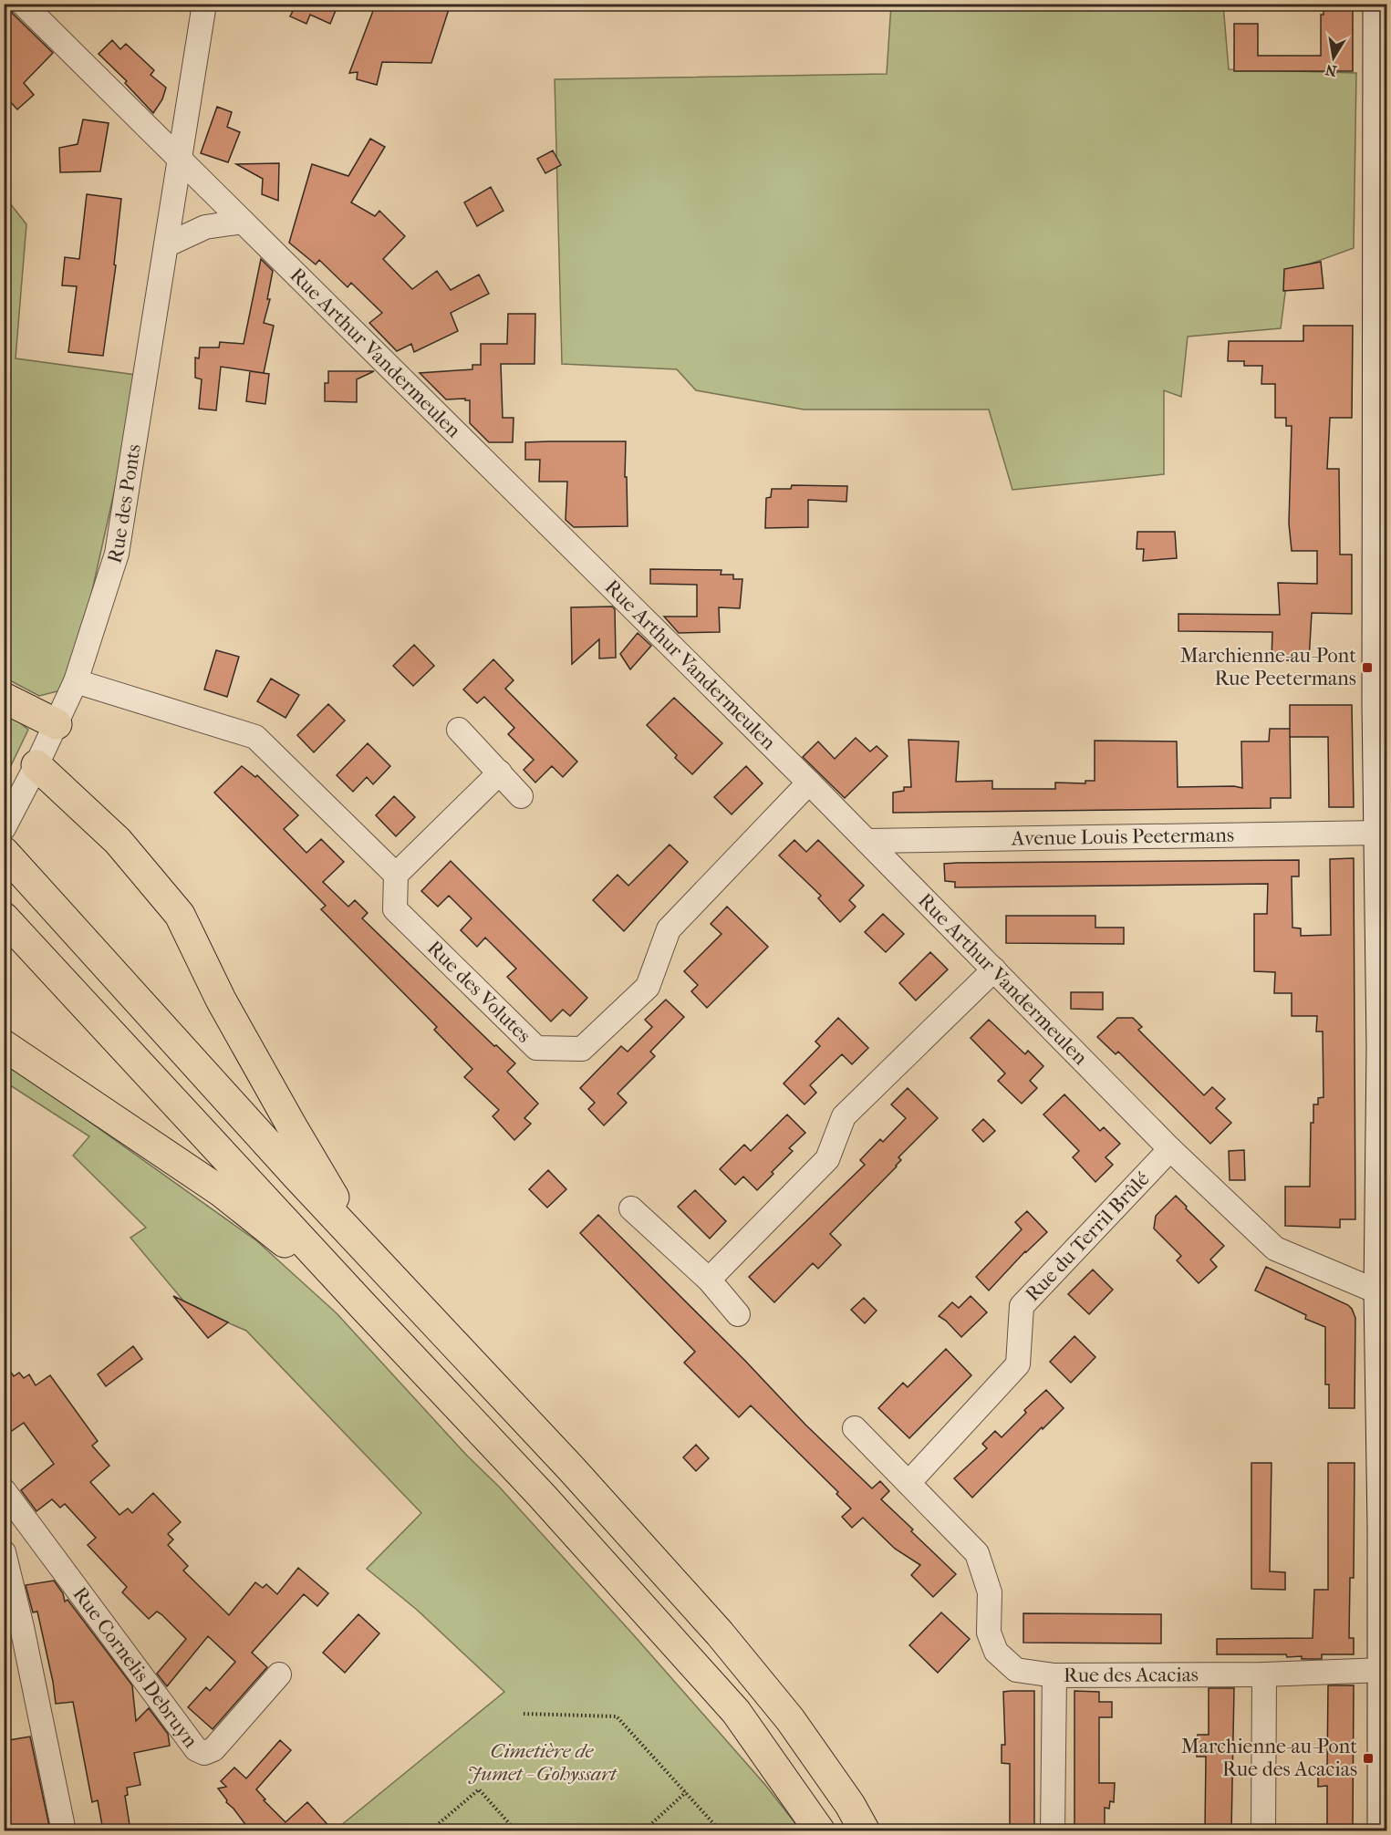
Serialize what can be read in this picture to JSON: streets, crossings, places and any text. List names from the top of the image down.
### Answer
{
  "streets": {
    "street": [
      "Rue Arthur Vandermeulen",
      "Rue des Ponts",
      "Avenue Louis Peetermans",
      "Rue des Volutes",
      "Rue du Terril Brûlé",
      "Rue Cornelis Debruyn",
      "Rue des Acacias"
    ]
  },
  "crossings": [
    ["Rue Arthur Vandermeulen", "Rue des Ponts"],
    ["Rue Arthur Vandermeulen", "Avenue Louis Peetermans"],
    ["Rue Arthur Vandermeulen", "Rue des Volutes"],
    ["Rue Arthur Vandermeulen", "Rue du Terril Brûlé"]
  ],
  "parks": ["Cimetière de Jumet - Gohyssart"],
  "places": {
    "transit": ["Marchienne-au-Pont Rue Peetermans", "Marchienne-au-Pont Rue des Acacias"]
  },
  "north": "bottom"
}
